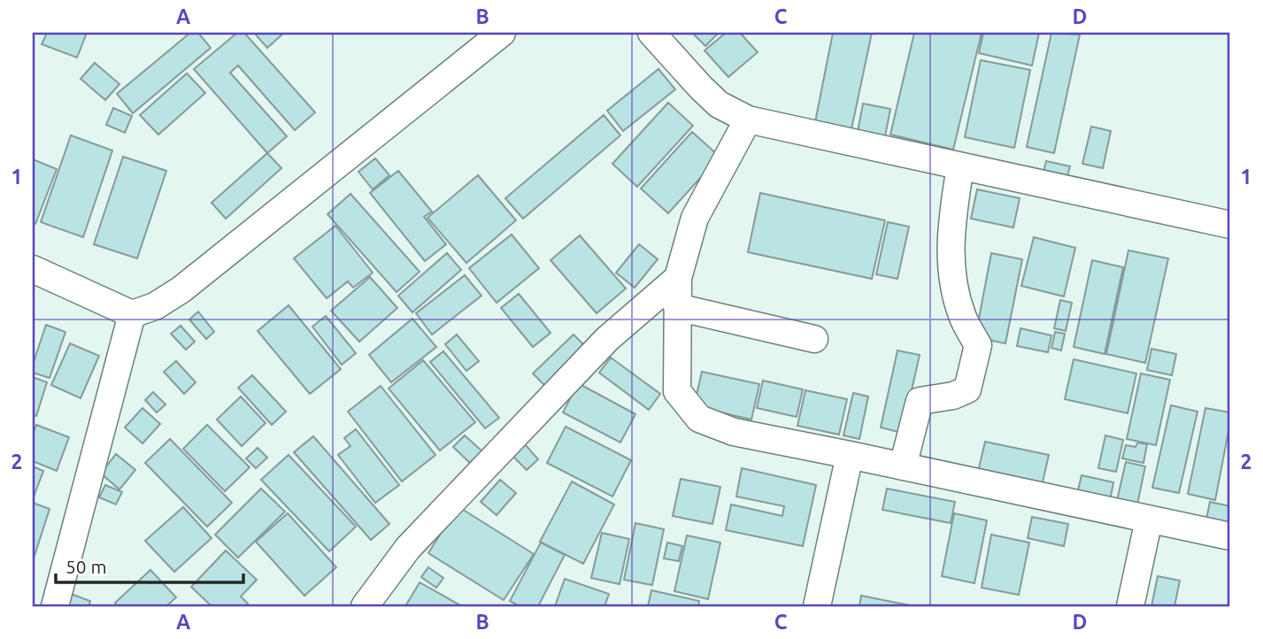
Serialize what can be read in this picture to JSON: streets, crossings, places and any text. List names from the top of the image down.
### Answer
{
  "scale_bar": "50 m",
  "grid": {
    "columns": [
      "A",
      "B",
      "C",
      "D"
    ],
    "rows": ["1", "2"]
  }
}
